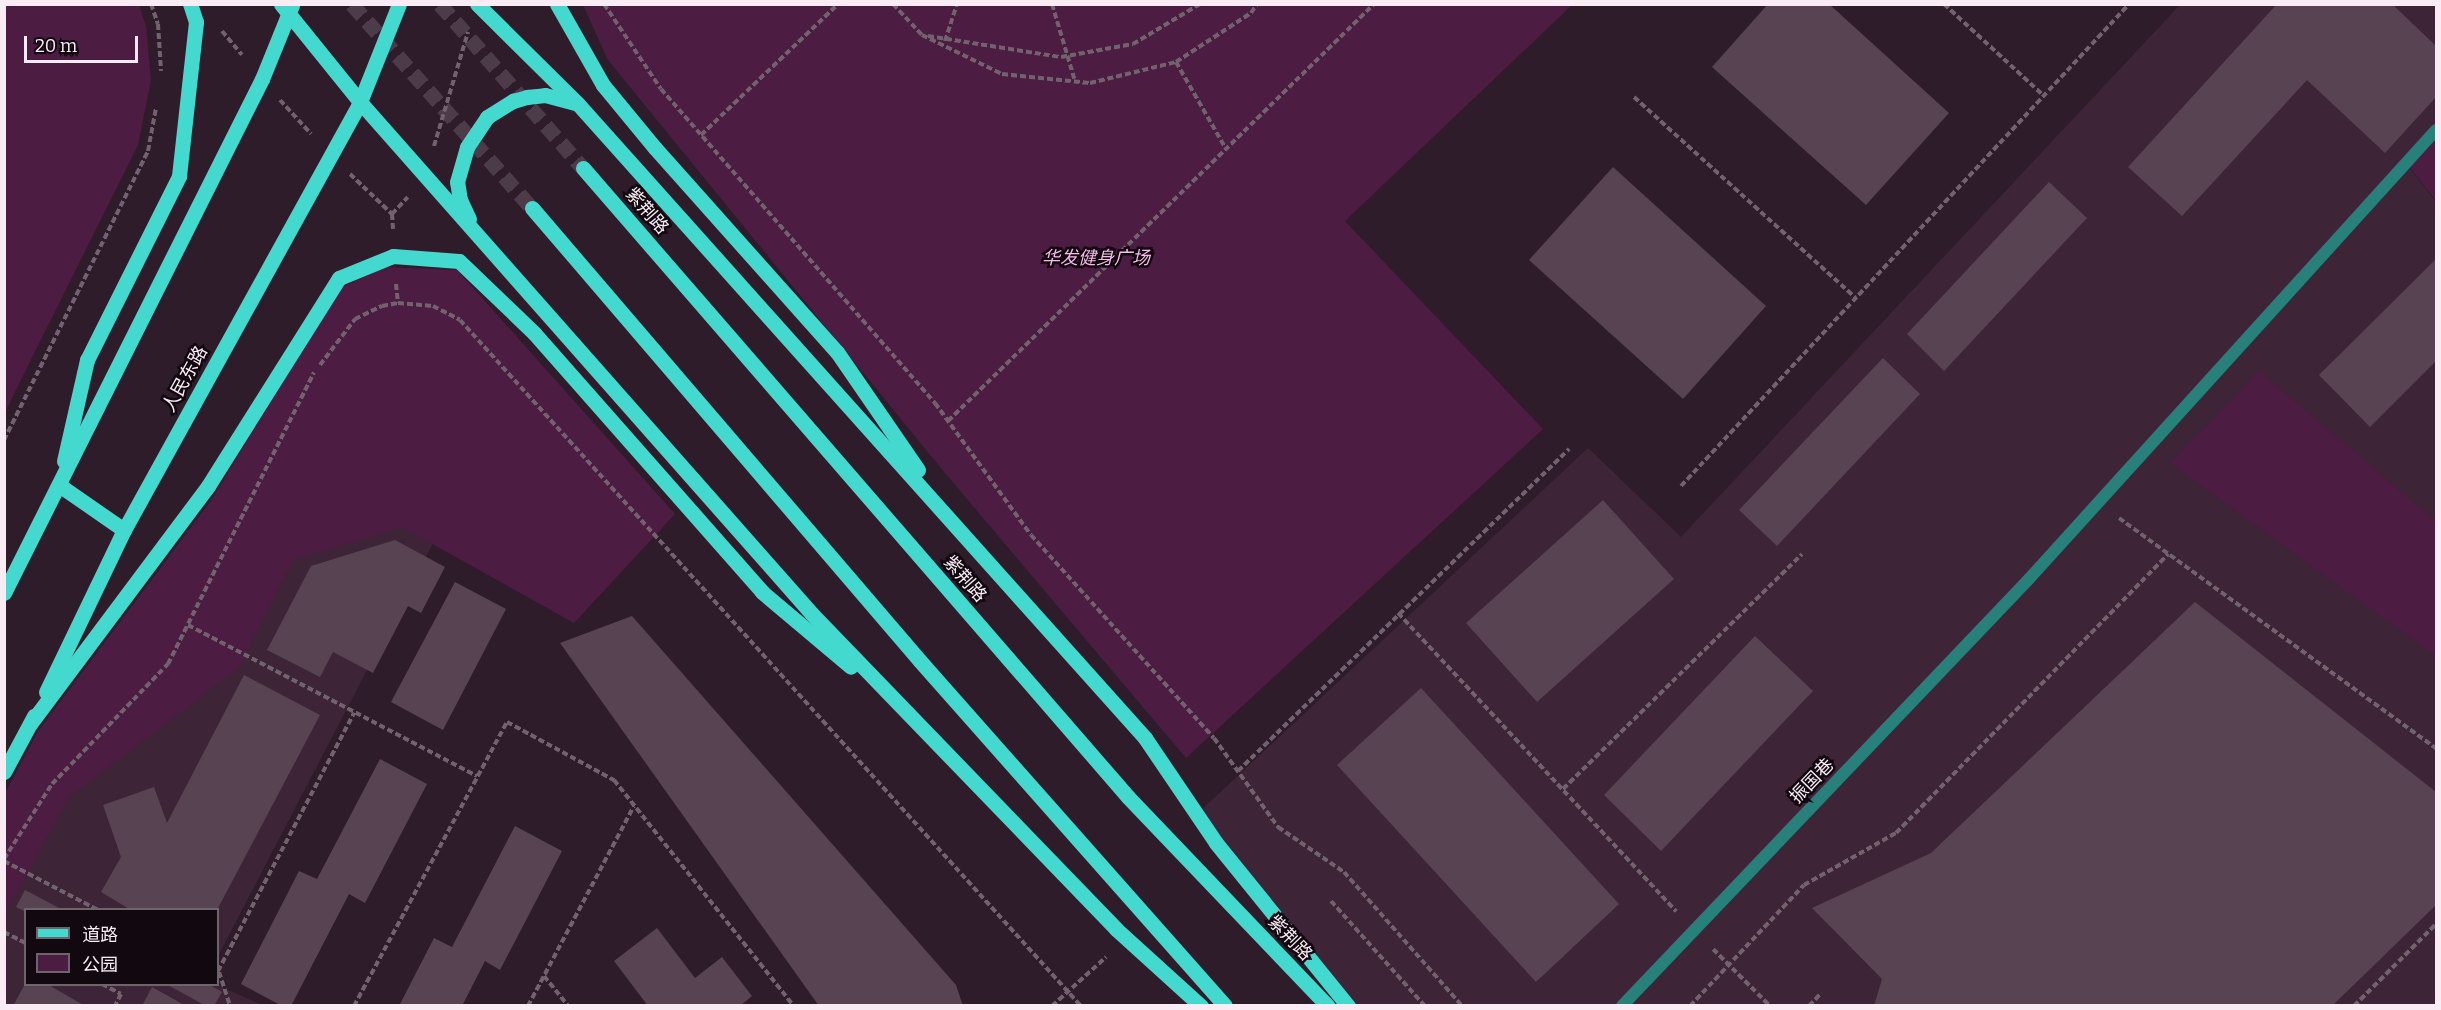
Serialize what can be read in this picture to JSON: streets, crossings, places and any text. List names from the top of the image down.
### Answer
{
  "streets": {
    "main road": ["紫荆路", "人民东路"],
    "street": ["振国巷"]
  },
  "parks": ["华发健身广场"],
  "legend": ["道路", "公园"],
  "scale_bar": "20 m"
}
